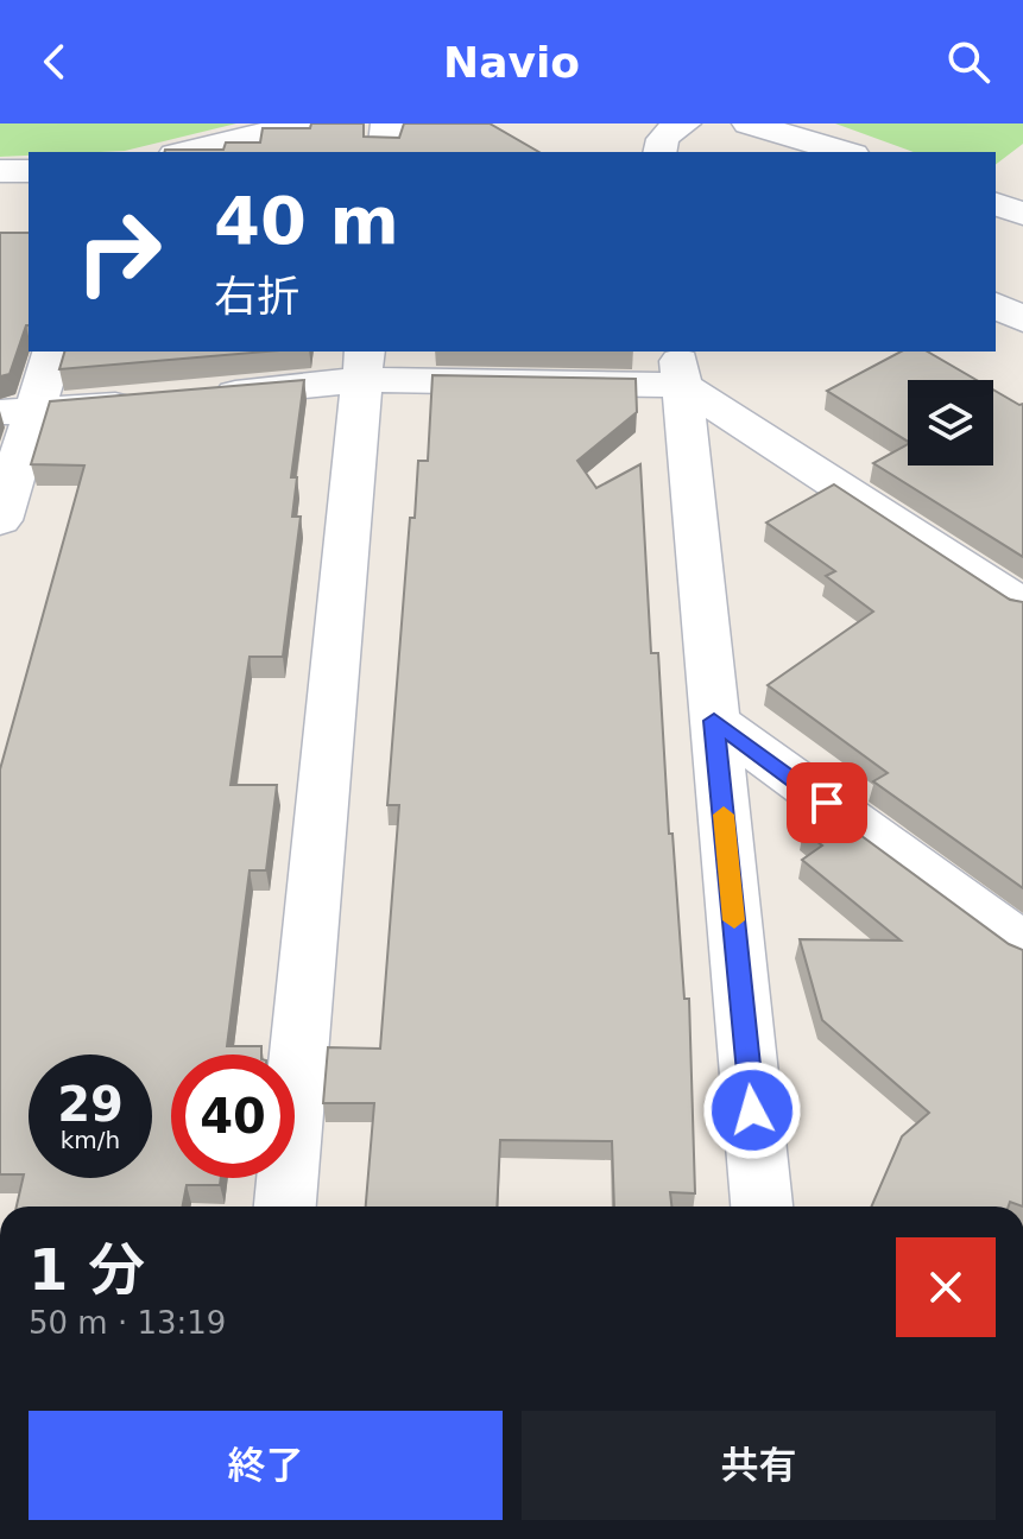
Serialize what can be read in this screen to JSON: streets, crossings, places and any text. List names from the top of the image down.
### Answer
{
  "page": {
    "header": "Navio",
    "turn": ["40 m", "右折"],
    "speed": "29 km/h",
    "limit": "40",
    "heading": ["1 分", "50 m · 13:19"],
    "buttons": ["終了", "共有"]
  }
}
